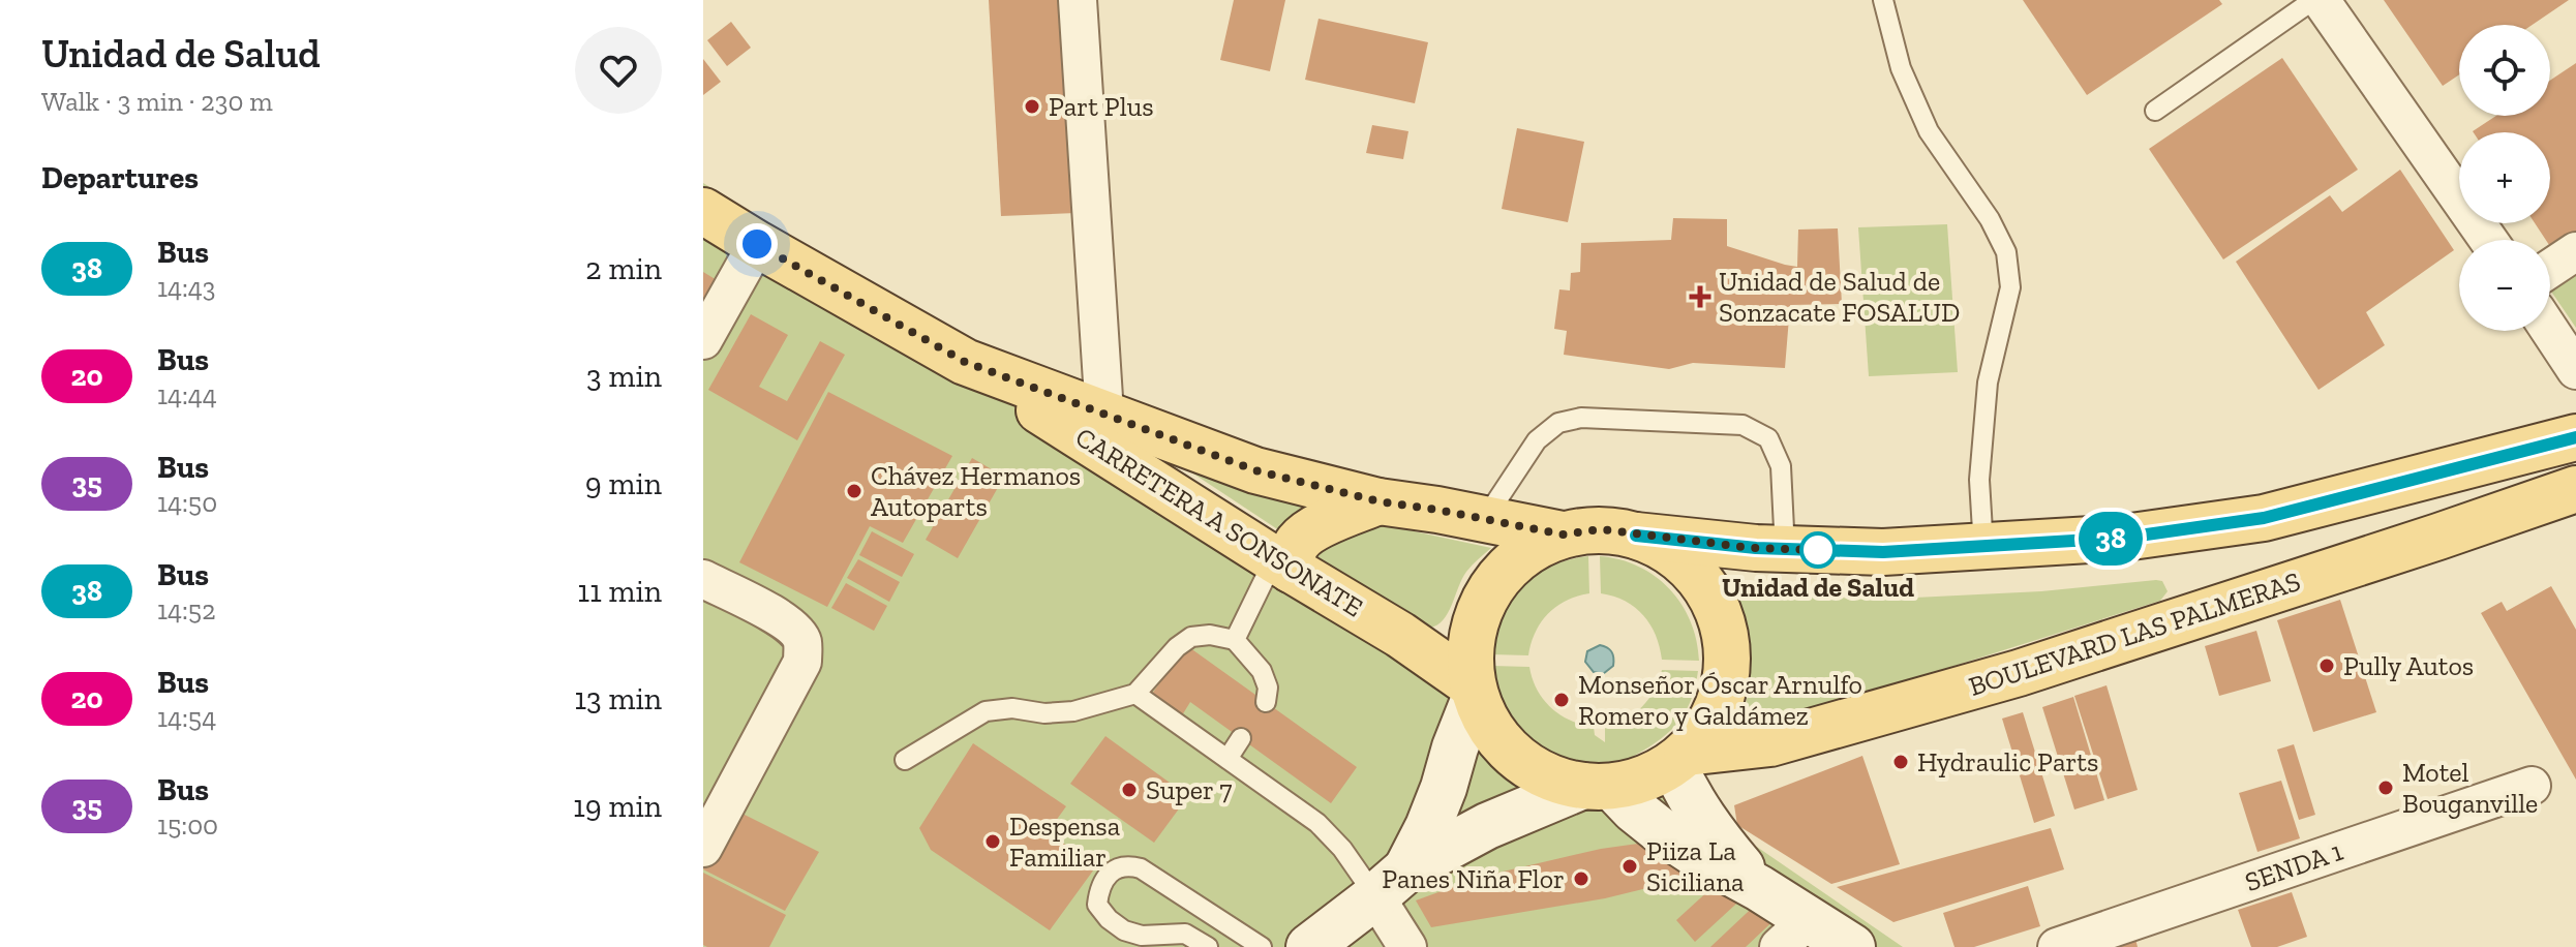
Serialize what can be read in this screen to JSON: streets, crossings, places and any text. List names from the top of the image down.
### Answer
{
  "streets": {
    "main road": ["CARRETERA A SONSONATE", "BOULEVARD LAS PALMERAS"],
    "street": ["SENDA 1"]
  },
  "crossings": [
    ["CARRETERA A SONSONATE", "BOULEVARD LAS PALMERAS"]
  ],
  "places": {
    "other": [
      "Part Plus",
      "Chávez Hermanos Autoparts",
      "Unidad de Salud",
      "Pully Autos",
      "Monseñor Óscar Arnulfo Romero y Galdámez",
      "Hydraulic Parts",
      "Motel Bouganville",
      "Super 7",
      "Despensa Familiar",
      "Piiza La Siciliana",
      "Panes Niña Flor"
    ],
    "health": ["Unidad de Salud de Sonzacate FOSALUD"]
  },
  "lines": ["bus line 38"],
  "page": {
    "heading": [
      ["Unidad de Salud", "Walk · 3 min · 230 m"],
      "Departures"
    ],
    "on_map": "38",
    "map_buttons": ["+", "−"],
    "list": [
      {
        "mark": "38",
        "name": "Bus",
        "note": "14:43",
        "value": "2 min"
      },
      {
        "mark": "20",
        "name": "Bus",
        "note": "14:44",
        "value": "3 min"
      },
      {
        "mark": "35",
        "name": "Bus",
        "note": "14:50",
        "value": "9 min"
      },
      {
        "mark": "38",
        "name": "Bus",
        "note": "14:52",
        "value": "11 min"
      },
      {
        "mark": "20",
        "name": "Bus",
        "note": "14:54",
        "value": "13 min"
      },
      {
        "mark": "35",
        "name": "Bus",
        "note": "15:00",
        "value": "19 min"
      }
    ]
  }
}
